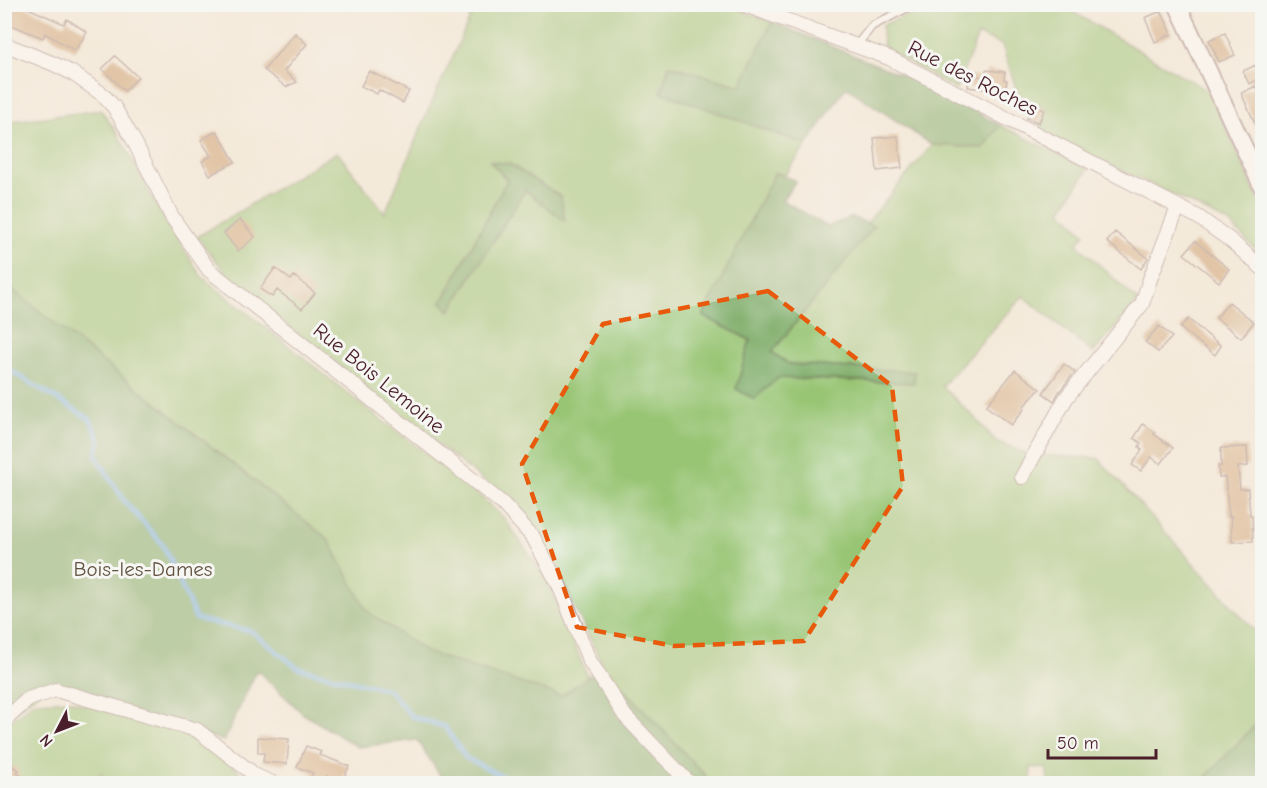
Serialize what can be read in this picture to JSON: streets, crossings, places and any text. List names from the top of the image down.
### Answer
{
  "streets": {
    "street": ["Rue des Roches", "Rue Bois Lemoine"]
  },
  "parks": ["Bois-les-Dames"],
  "scale_bar": "50 m",
  "north": "bottom left"
}
